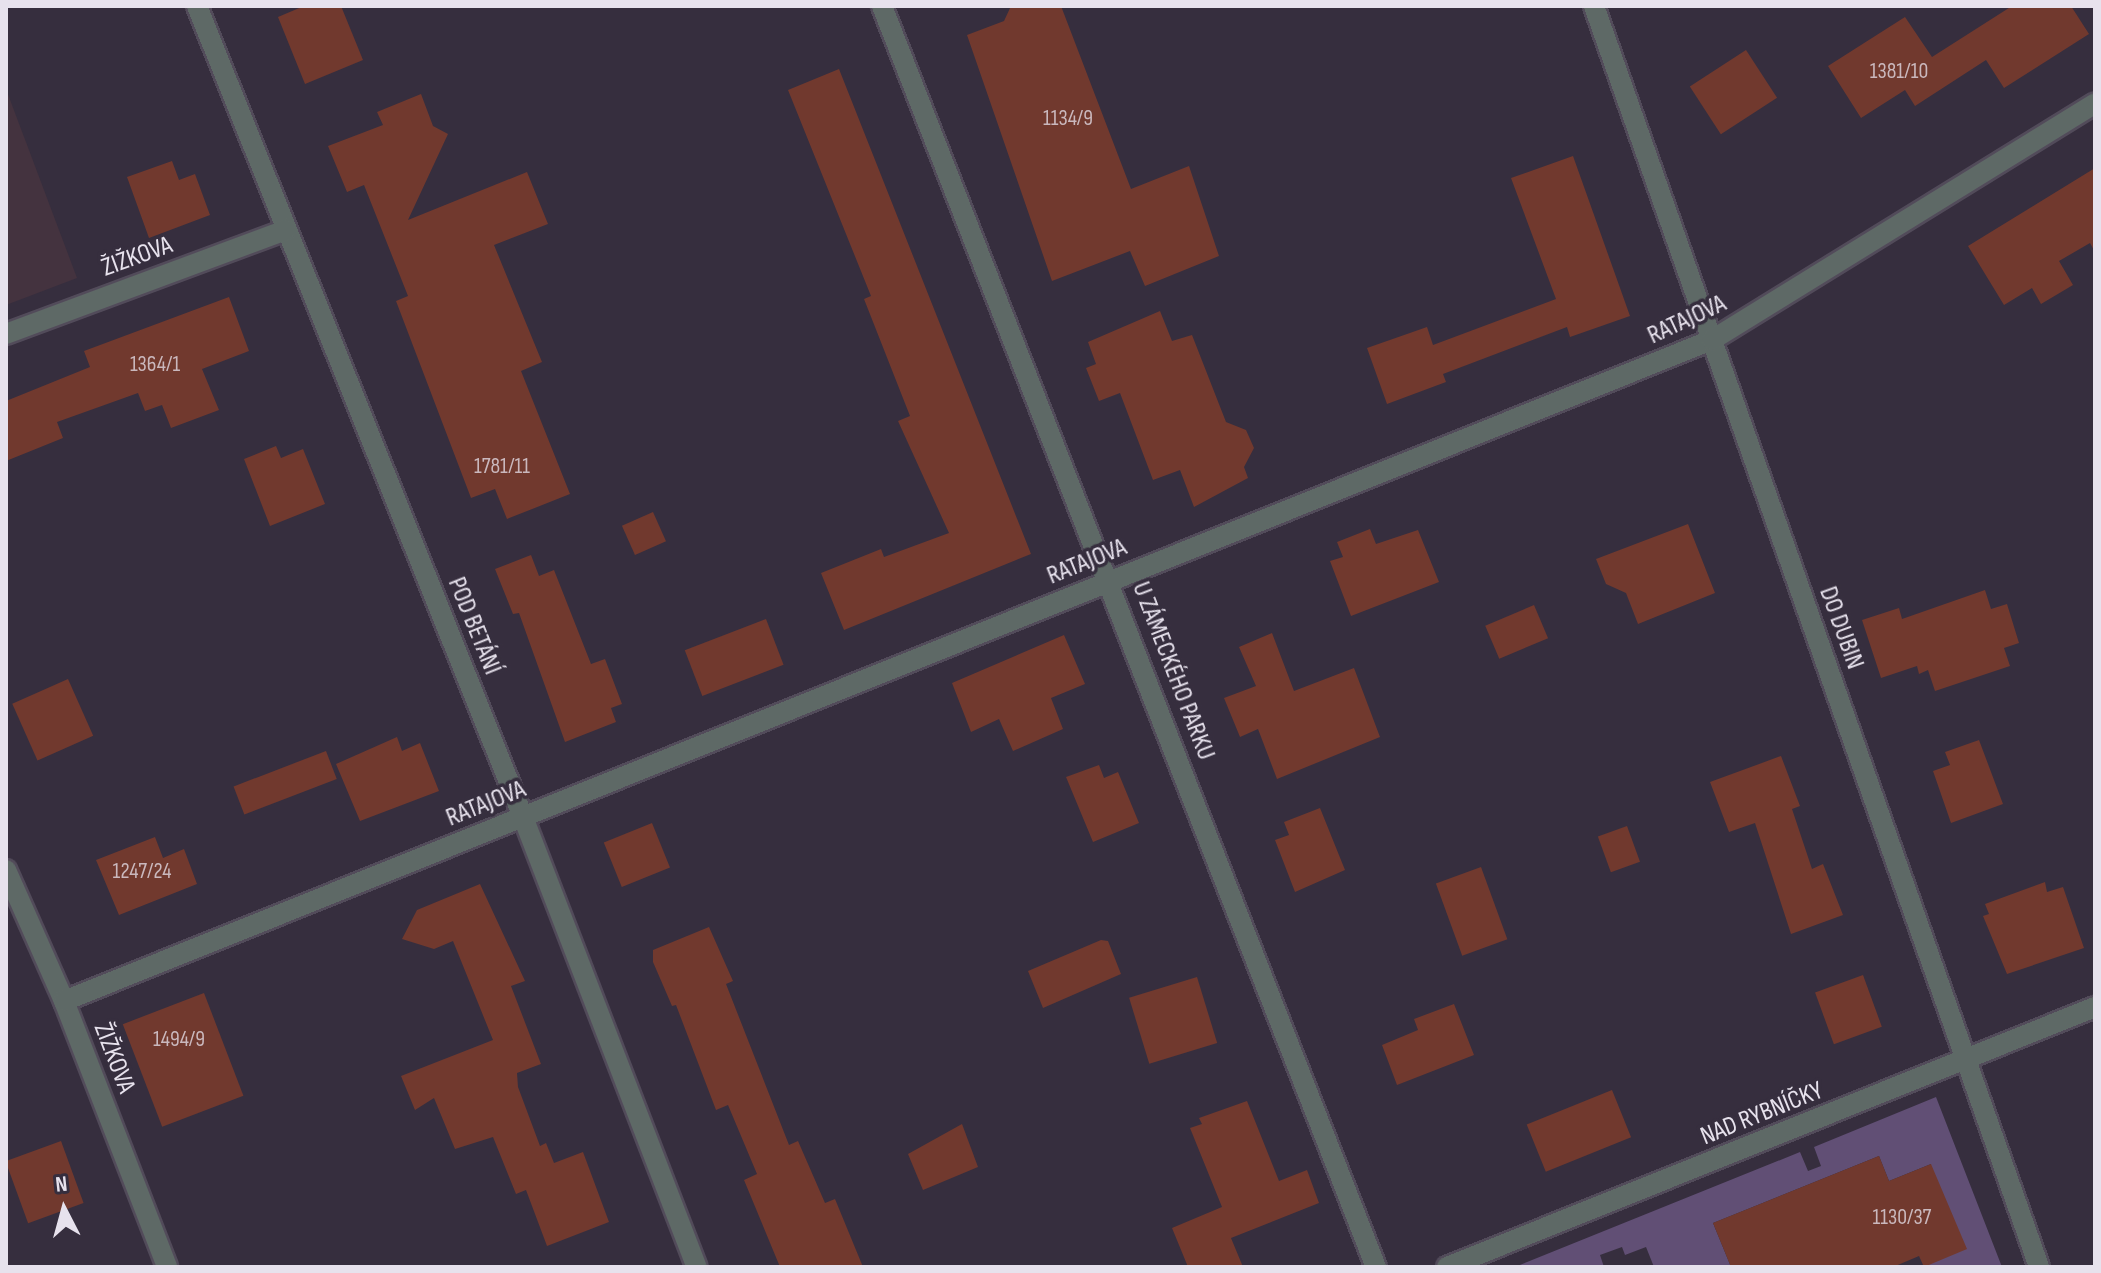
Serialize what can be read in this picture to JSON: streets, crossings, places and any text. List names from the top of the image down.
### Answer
{
  "streets": {
    "street": [
      "ŽIŽKOVA",
      "RATAJOVA",
      "POD BETÁNÍ",
      "DO DUBIN",
      "U ZÁMECKÉHO PARKU",
      "NAD RYBNÍČKY"
    ]
  },
  "crossings": [
    ["ŽIŽKOVA", "RATAJOVA"],
    ["ŽIŽKOVA", "POD BETÁNÍ"],
    ["RATAJOVA", "POD BETÁNÍ"],
    ["RATAJOVA", "DO DUBIN"],
    ["RATAJOVA", "U ZÁMECKÉHO PARKU"],
    ["DO DUBIN", "NAD RYBNÍČKY"]
  ],
  "house_numbers": [
    "1381/10",
    "1134/9",
    "1364/1",
    "1781/11",
    "1247/24",
    "1494/9",
    "1130/37"
  ],
  "north": "top"
}
